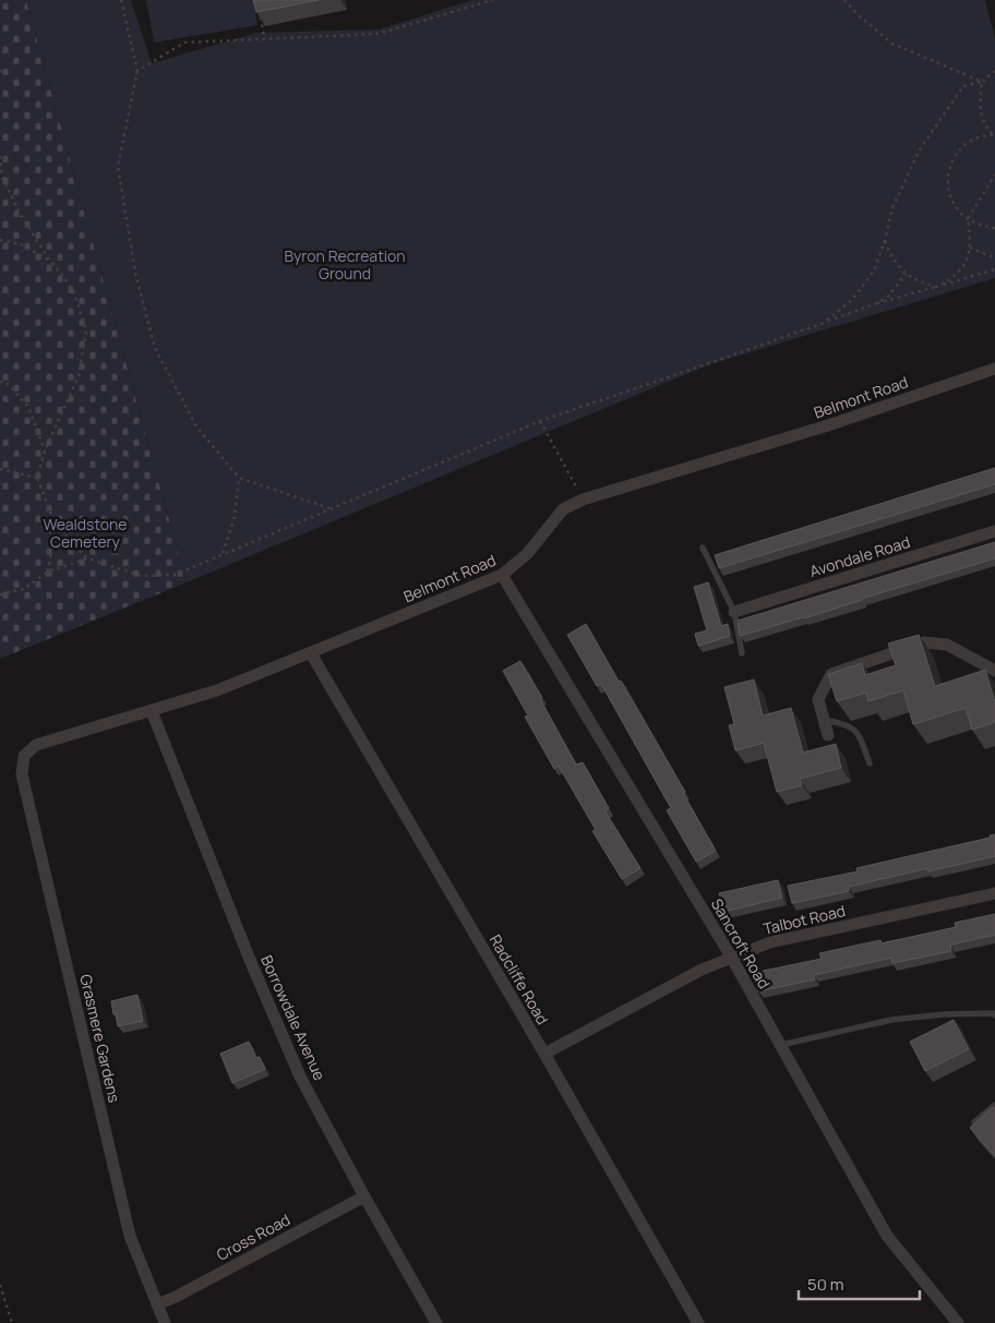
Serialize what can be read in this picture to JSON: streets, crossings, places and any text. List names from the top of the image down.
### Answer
{
  "streets": {
    "street": [
      "Belmont Road",
      "Avondale Road",
      "Talbot Road",
      "Sancroft Road",
      "Radcliffe Road",
      "Borrowdale Avenue",
      "Grasmere Gardens",
      "Cross Road"
    ]
  },
  "crossings": [
    ["Belmont Road", "Sancroft Road"],
    ["Belmont Road", "Radcliffe Road"],
    ["Belmont Road", "Borrowdale Avenue"],
    ["Belmont Road", "Grasmere Gardens"],
    ["Talbot Road", "Sancroft Road"],
    ["Talbot Road", "Radcliffe Road"],
    ["Borrowdale Avenue", "Cross Road"],
    ["Grasmere Gardens", "Cross Road"]
  ],
  "parks": ["Byron Recreation Ground", "Wealdstone Cemetery"],
  "scale_bar": "50 m"
}
